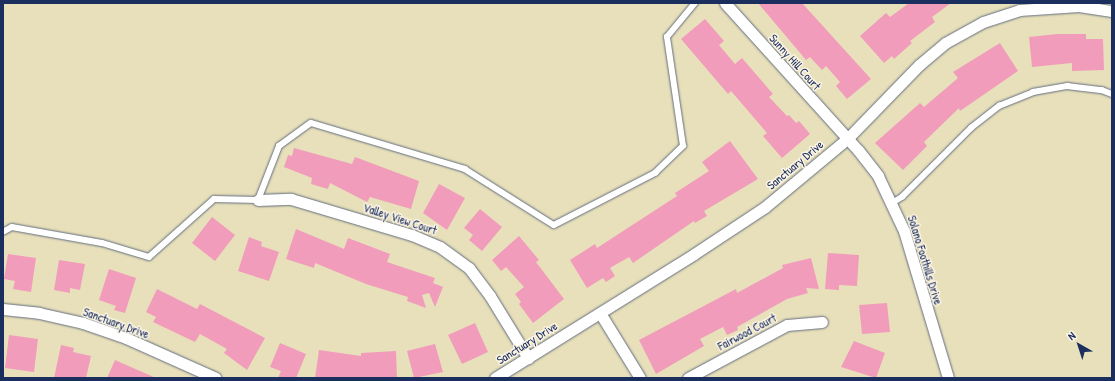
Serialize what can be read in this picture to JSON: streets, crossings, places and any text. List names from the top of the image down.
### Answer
{
  "streets": {
    "street": [
      "Sunny Hill Court",
      "Sanctuary Drive",
      "Valley View Court",
      "Solano Foothills Drive",
      "Fairwood Court"
    ]
  },
  "crossings": [
    ["Sunny Hill Court", "Sanctuary Drive"],
    ["Sunny Hill Court", "Solano Foothills Drive"],
    ["Sanctuary Drive", "Valley View Court"],
    ["Sanctuary Drive", "Solano Foothills Drive"]
  ],
  "north": "top left"
}
